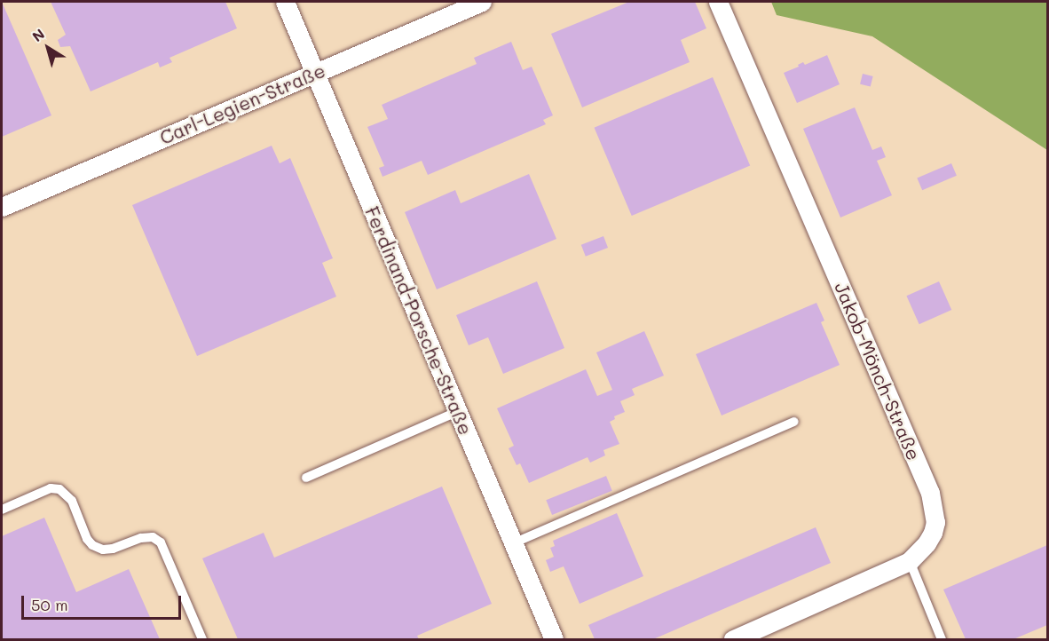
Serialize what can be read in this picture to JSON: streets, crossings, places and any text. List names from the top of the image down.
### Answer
{
  "streets": {
    "street": ["Carl-Legien-Straße", "Ferdinand-Porsche-Straße", "Jakob-Mönch-Straße"]
  },
  "crossings": [
    ["Carl-Legien-Straße", "Ferdinand-Porsche-Straße"]
  ],
  "scale_bar": "50 m",
  "north": "top left"
}
